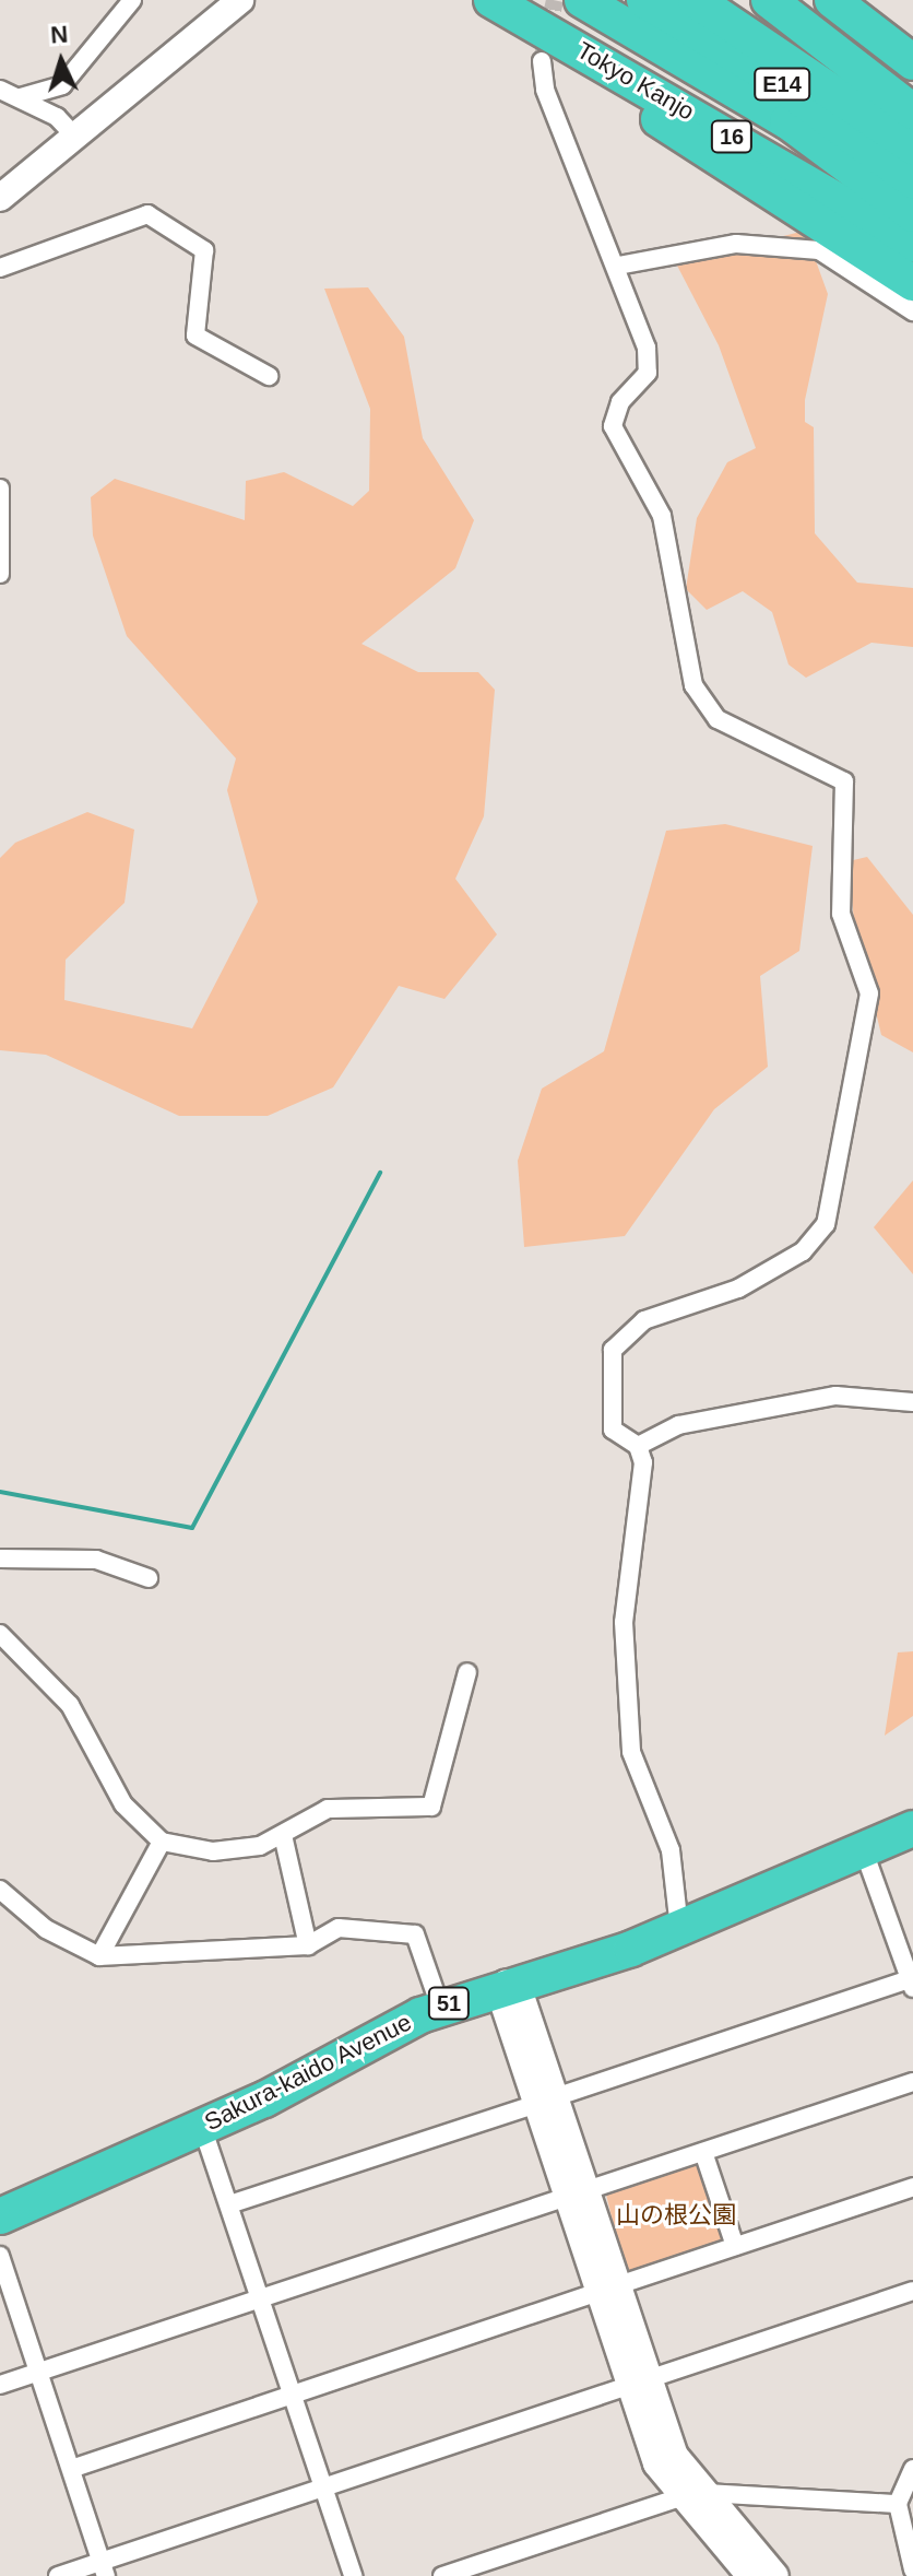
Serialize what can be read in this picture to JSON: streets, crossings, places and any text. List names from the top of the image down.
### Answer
{
  "streets": {
    "highway": [
      "Tokyo Kanjo",
      "E14",
      "16",
      "51",
      "Sakura-kaido Avenue"
    ]
  },
  "parks": ["山の根公園"],
  "north": "top"
}
